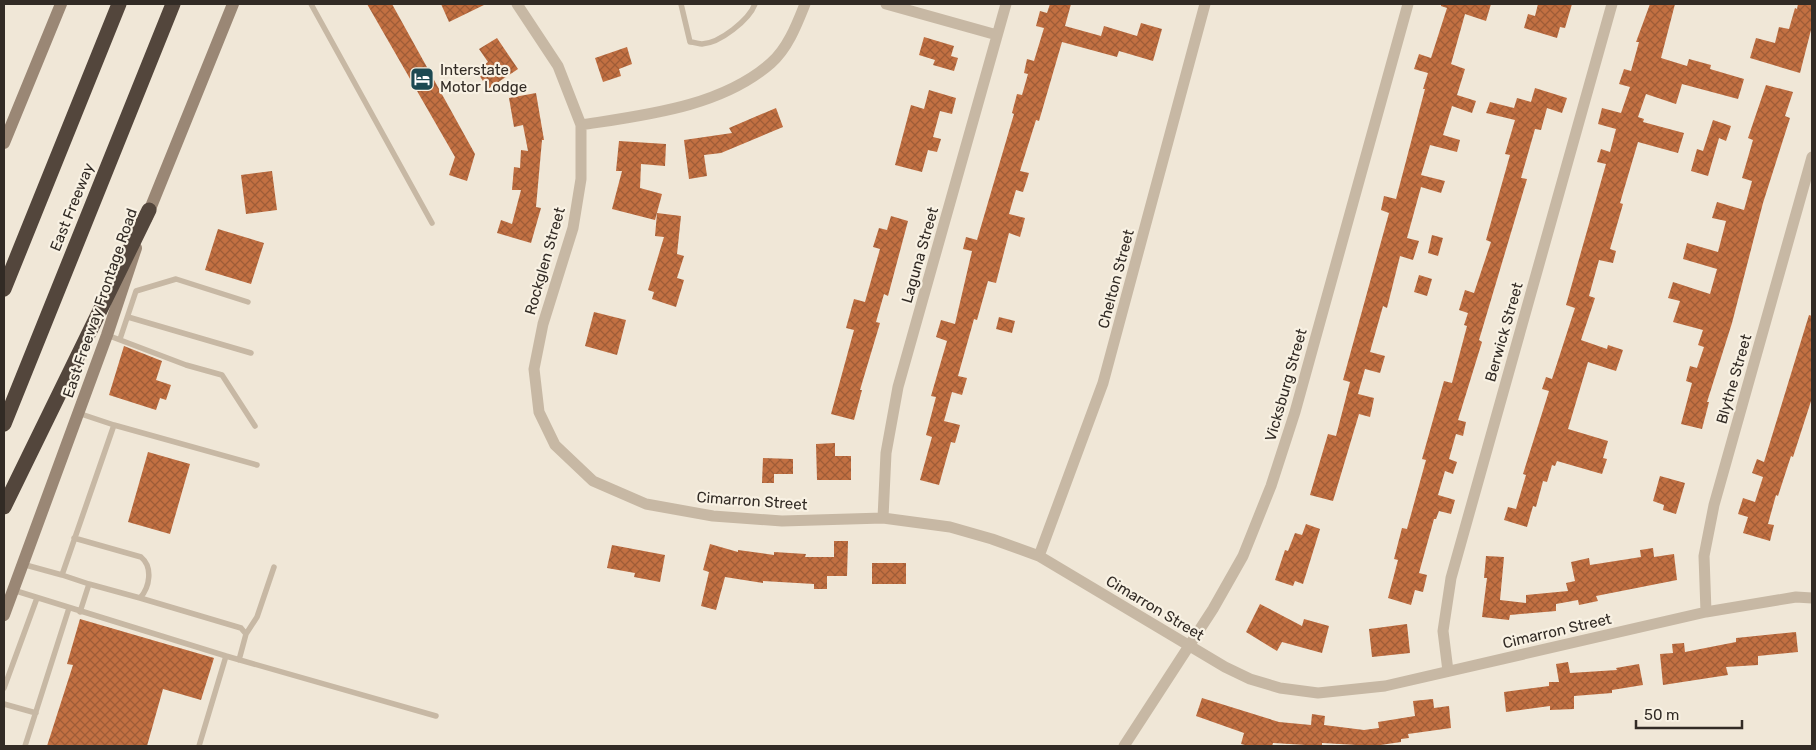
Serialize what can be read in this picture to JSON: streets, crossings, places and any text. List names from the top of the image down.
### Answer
{
  "streets": {
    "highway": ["East Freeway"],
    "main road": ["East Freeway Frontage Road"],
    "street": [
      "Laguna Street",
      "Rockglen Street",
      "Chelton Street",
      "Berwick Street",
      "Blythe Street",
      "Vicksburg Street",
      "Cimarron Street"
    ]
  },
  "crossings": [
    ["Laguna Street", "Cimarron Street"],
    ["Rockglen Street", "Cimarron Street"],
    ["Chelton Street", "Cimarron Street"],
    ["Berwick Street", "Cimarron Street"],
    ["Blythe Street", "Cimarron Street"],
    ["Vicksburg Street", "Cimarron Street"]
  ],
  "places": {
    "hotel": ["Interstate Motor Lodge"]
  },
  "scale_bar": "50 m"
}
